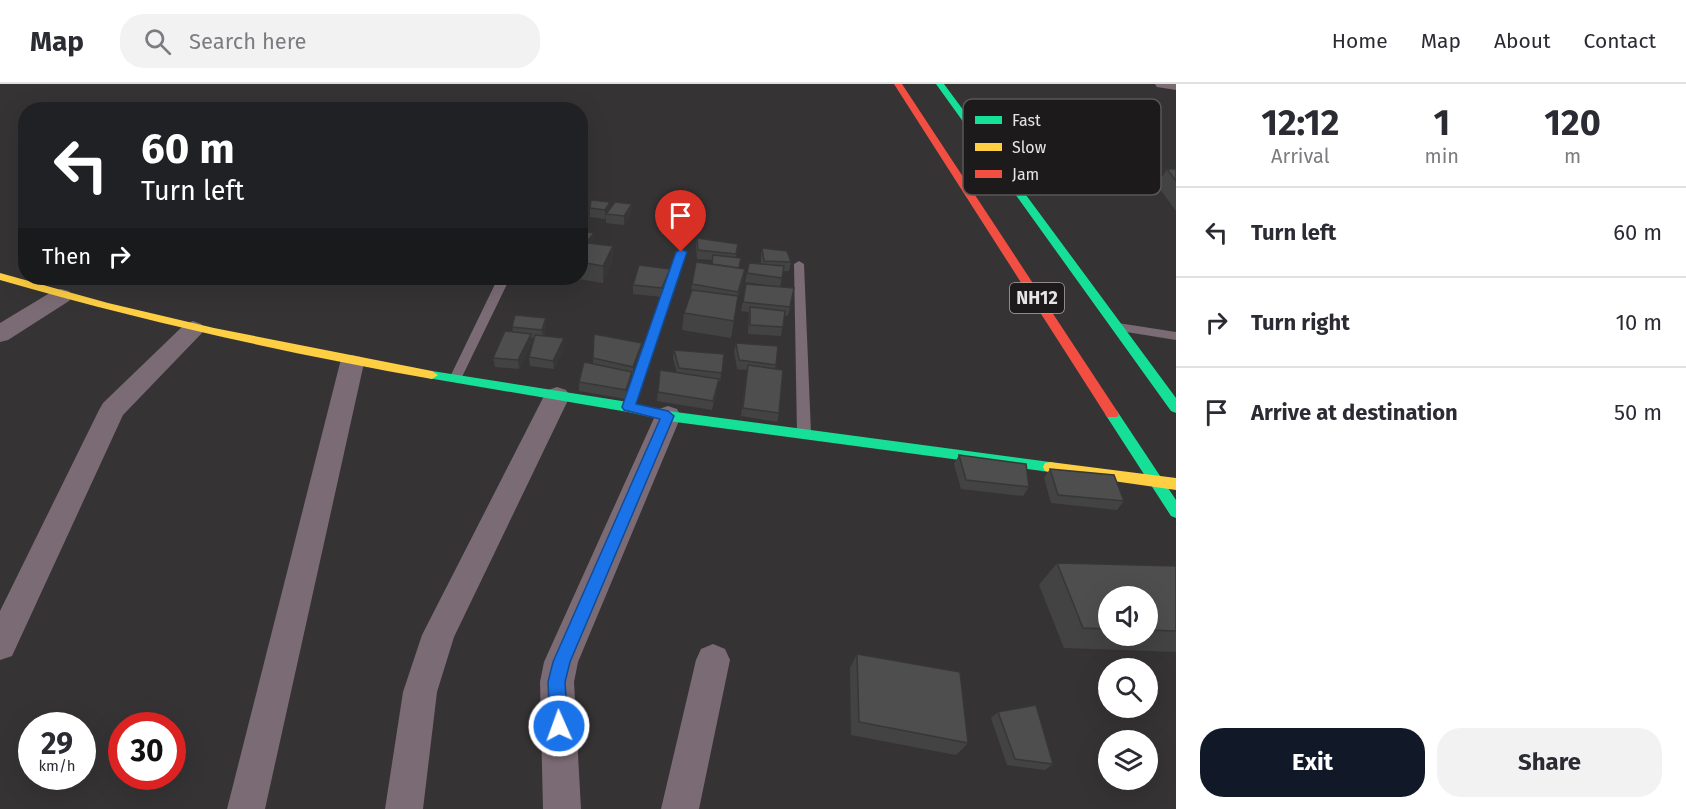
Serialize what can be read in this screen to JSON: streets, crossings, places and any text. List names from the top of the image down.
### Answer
{
  "streets": {
    "main road": ["NH12"]
  },
  "legend": ["Fast", "Slow", "Jam"],
  "page": {
    "header": "Map",
    "search": "Search here",
    "nav": [
      "Home",
      "Map",
      "About",
      "Contact"
    ],
    "eta": [
      "12:12",
      "Arrival",
      "1",
      "min",
      "120",
      "m"
    ],
    "turn": ["60 m", "Turn left"],
    "list": [
      {
        "name": "Turn left",
        "value": "60 m"
      },
      {
        "name": "Turn right",
        "value": "10 m"
      },
      {
        "name": "Arrive at destination",
        "value": "50 m"
      }
    ],
    "then": "Then",
    "speed": "29 km/h",
    "limit": "30",
    "buttons": ["Exit", "Share"]
  }
}
